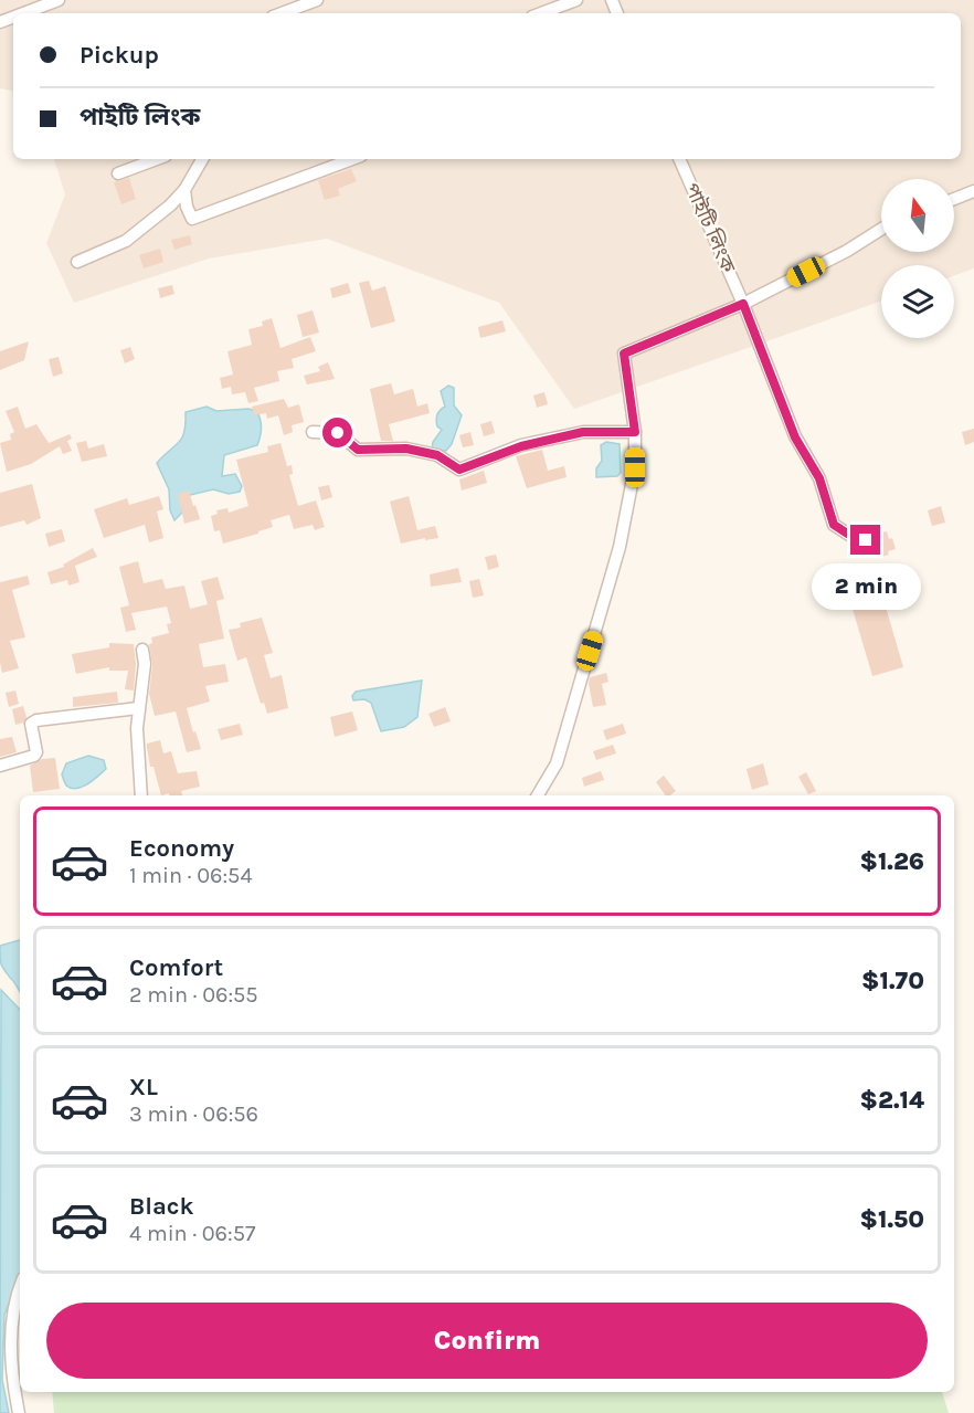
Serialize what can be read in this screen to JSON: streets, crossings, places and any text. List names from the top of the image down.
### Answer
{
  "streets": {
    "street": ["পাইটি লিংক"]
  },
  "north": "top",
  "page": {
    "banner": ["Pickup", "পাইটি লিংক"],
    "bubble": "2 min",
    "list": [
      {
        "name": "Economy",
        "note": "1 min · 06:54",
        "value": "$1.26"
      },
      {
        "name": "Comfort",
        "note": "2 min · 06:55",
        "value": "$1.70"
      },
      {
        "name": "XL",
        "note": "3 min · 06:56",
        "value": "$2.14"
      },
      {
        "name": "Black",
        "note": "4 min · 06:57",
        "value": "$1.50"
      }
    ],
    "buttons": "Confirm"
  }
}
